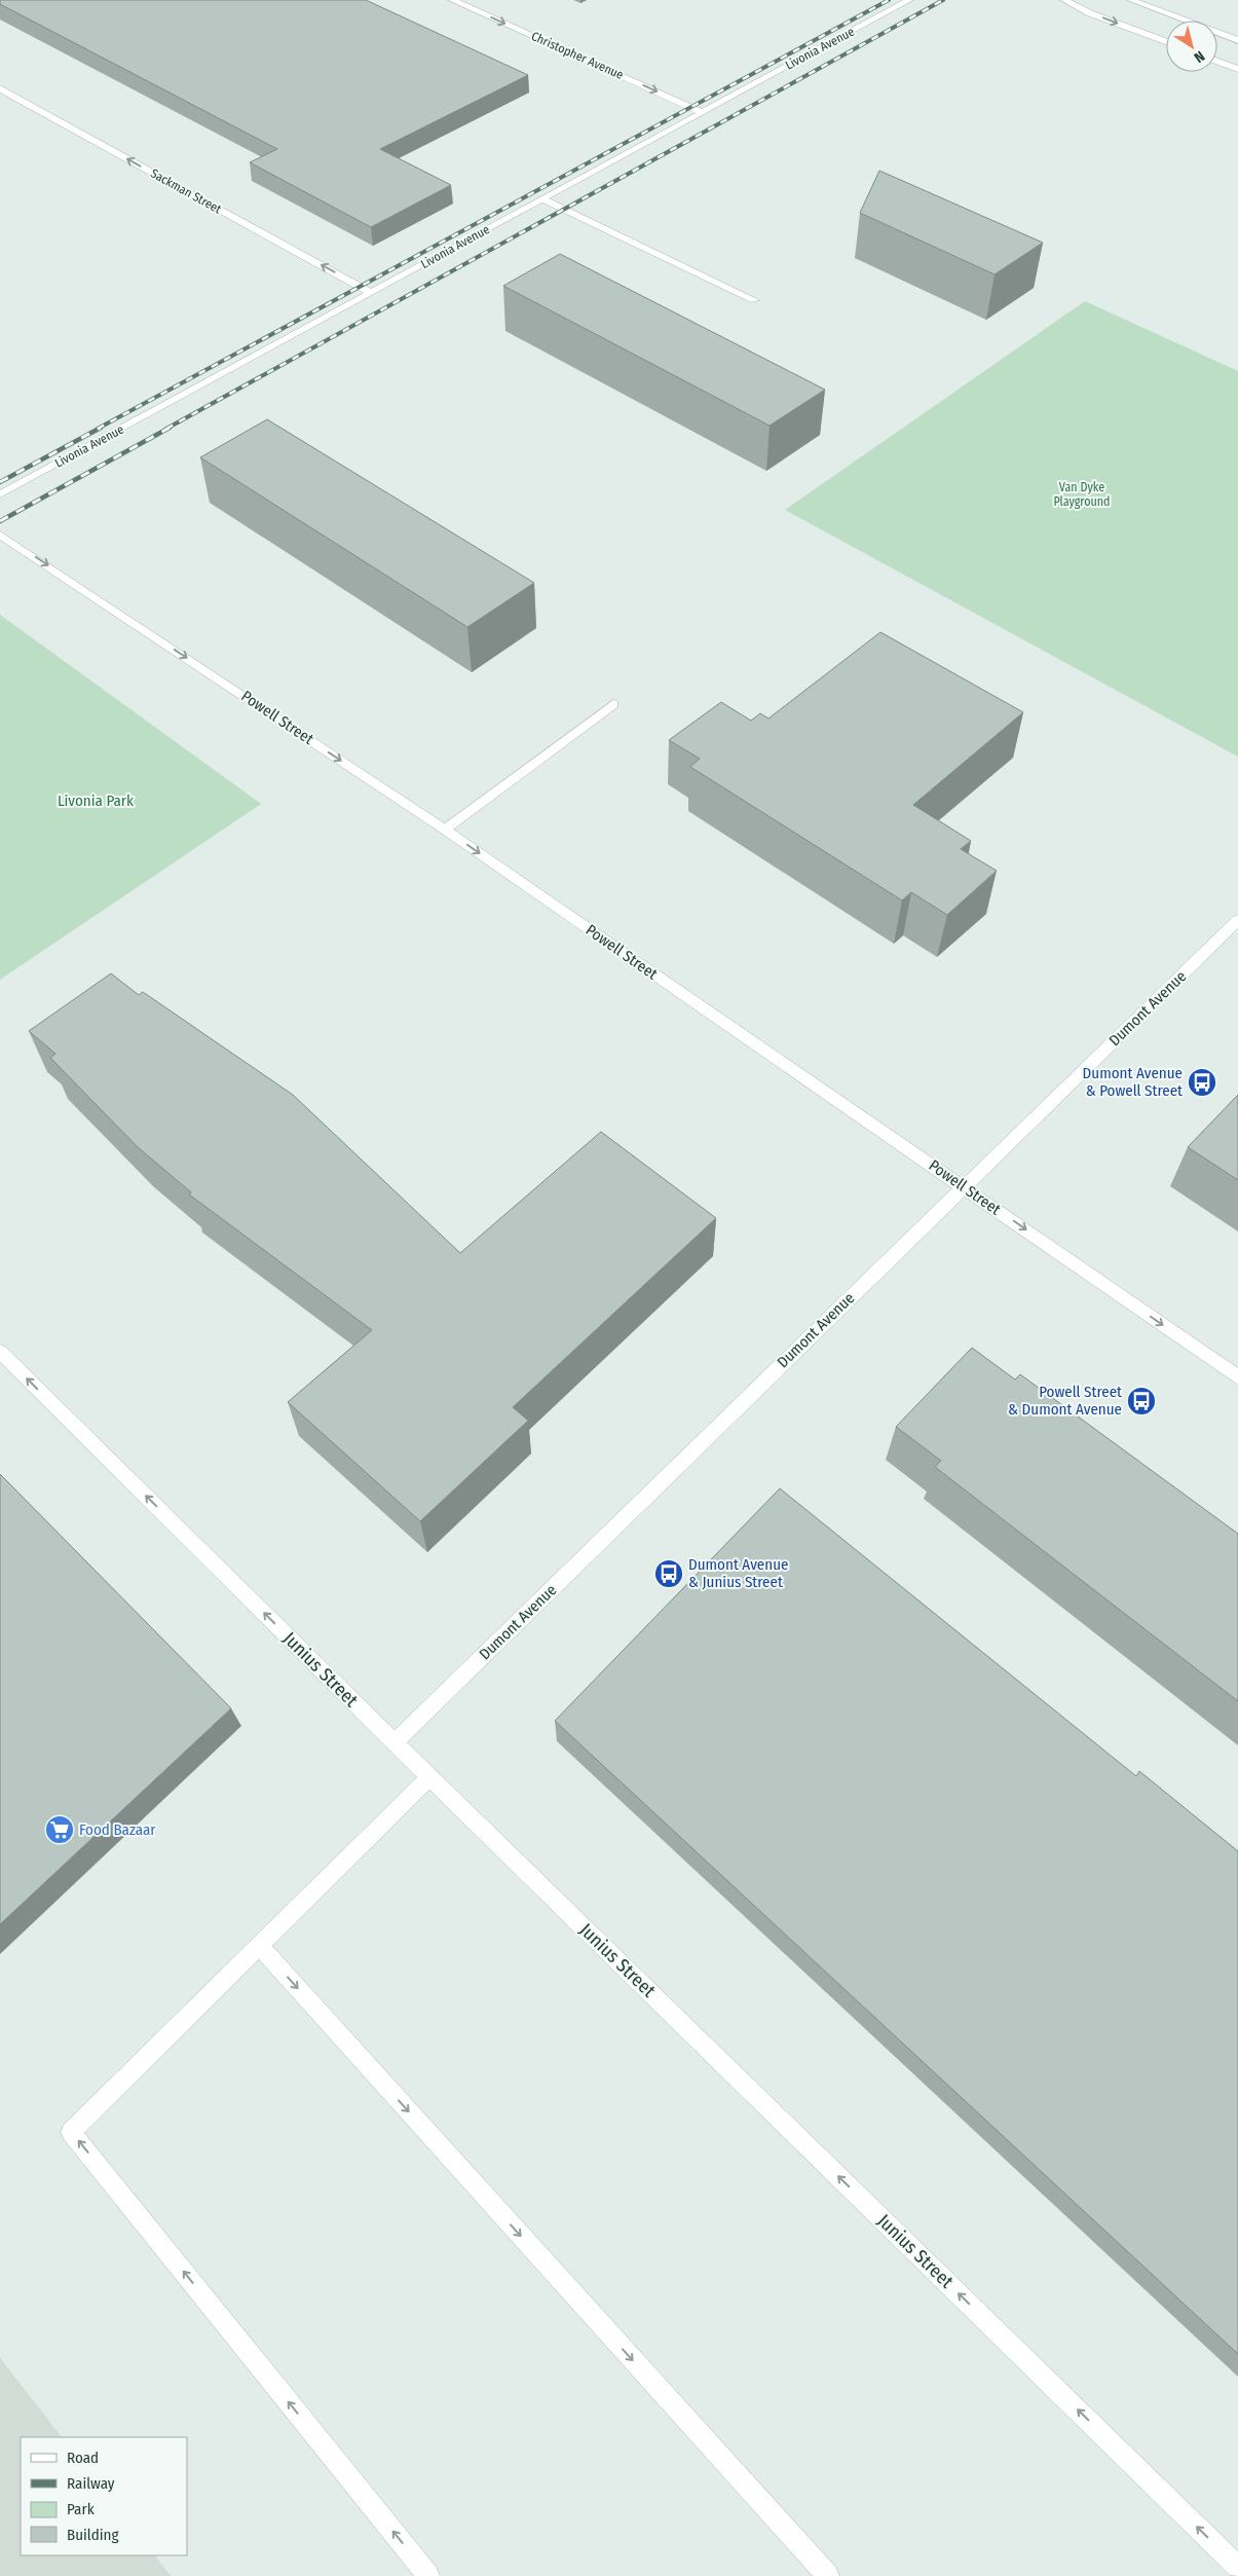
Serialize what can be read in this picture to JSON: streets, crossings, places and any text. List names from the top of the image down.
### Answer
{
  "streets": {
    "street": [
      "Livonia Avenue",
      "Christopher Avenue",
      "Sackman Street",
      "Powell Street",
      "Dumont Avenue",
      "Junius Street"
    ]
  },
  "crossings": [
    ["Livonia Avenue", "Christopher Avenue"],
    ["Livonia Avenue", "Sackman Street"],
    ["Powell Street", "Dumont Avenue"],
    ["Dumont Avenue", "Junius Street"]
  ],
  "one_way": [
    "Christopher Avenue",
    "Sackman Street",
    "Powell Street",
    "Junius Street"
  ],
  "parks": ["Van Dyke Playground", "Livonia Park"],
  "places": {
    "bus stop": ["Dumont Avenue & Powell Street", "Powell Street & Dumont Avenue", "Dumont Avenue & Junius Street"],
    "supermarket": ["Food Bazaar"]
  },
  "legend": [
    "Road",
    "Railway",
    "Park",
    "Building"
  ],
  "north": "bottom right"
}
